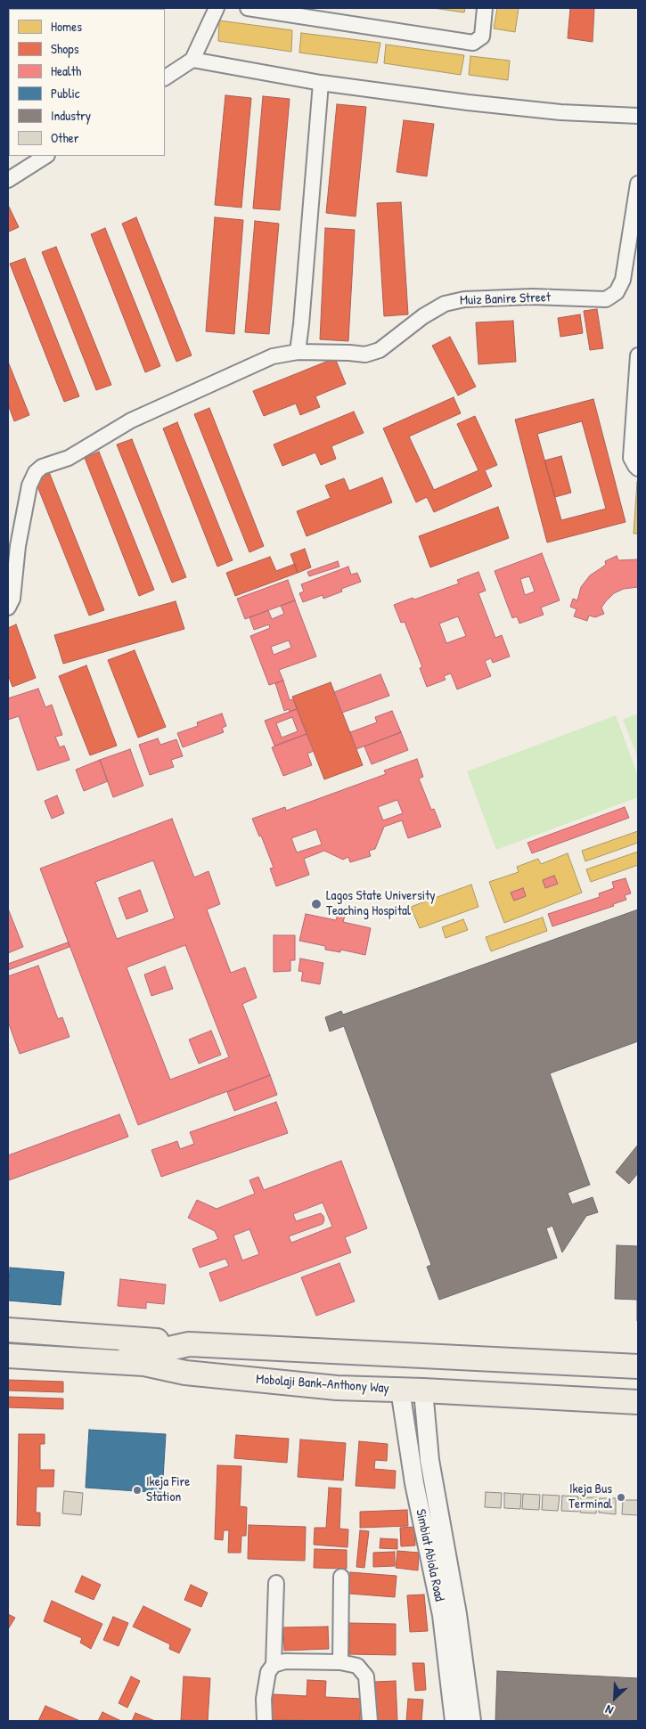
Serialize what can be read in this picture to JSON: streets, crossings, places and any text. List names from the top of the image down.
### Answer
{
  "streets": {
    "main road": ["Mobolaji Bank-Anthony Way"],
    "street": ["Muiz Banire Street", "Simbiat Abiola Road"]
  },
  "crossings": [
    ["Mobolaji Bank-Anthony Way", "Simbiat Abiola Road"]
  ],
  "places": ["Lagos State University Teaching Hospital", "Ikeja Fire Station", "Ikeja Bus Terminal"],
  "legend": [
    "Homes",
    "Shops",
    "Health",
    "Public",
    "Industry",
    "Other"
  ],
  "north": "bottom left"
}
